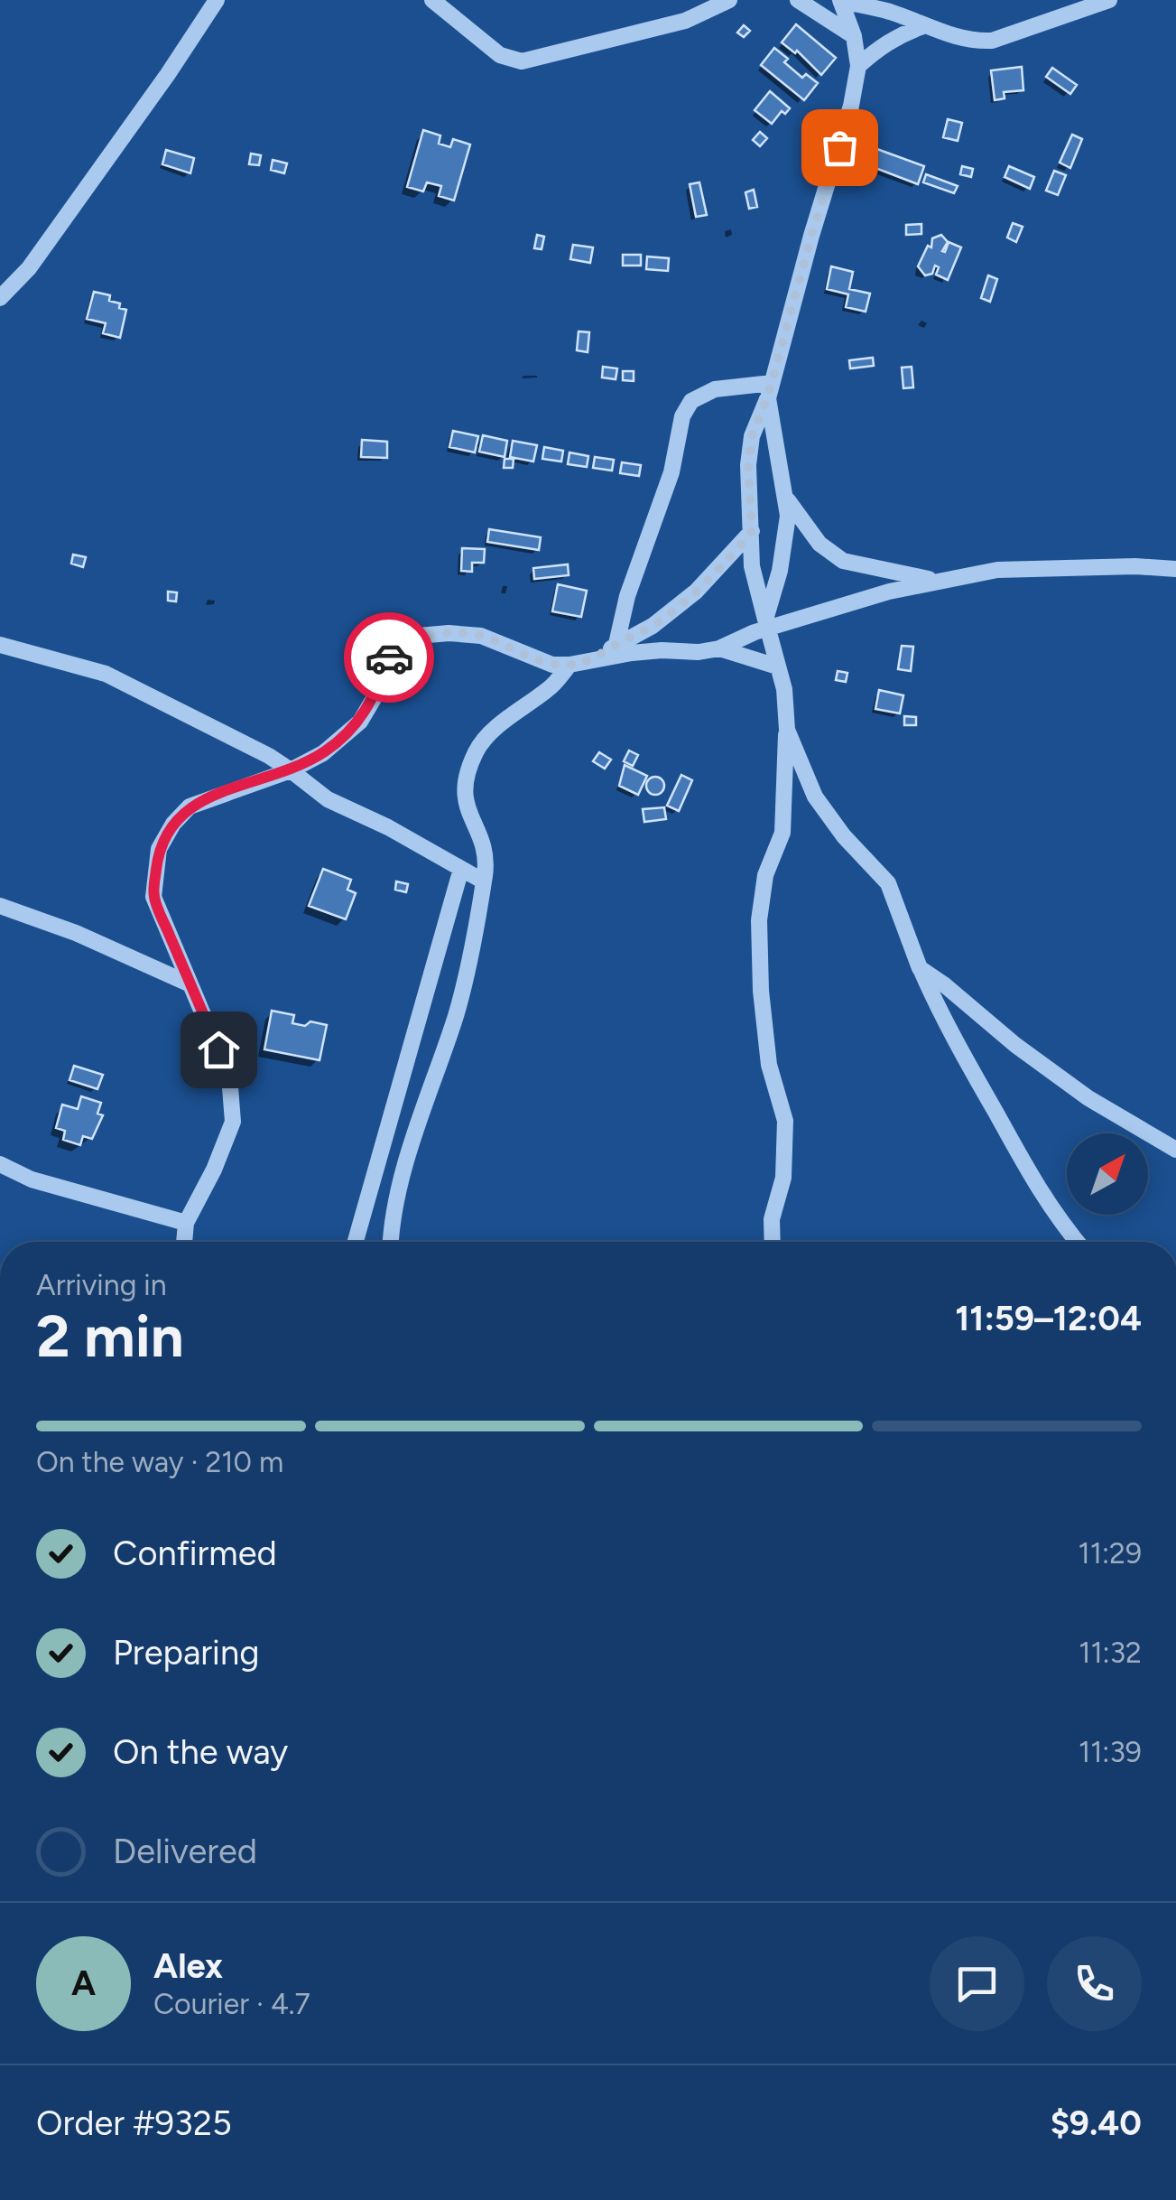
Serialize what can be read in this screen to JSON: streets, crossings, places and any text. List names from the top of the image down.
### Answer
{
  "north": "top right",
  "page": {
    "heading": ["2 min", "Arriving in", "11:59–12:04"],
    "panel": [
      "Alex",
      "Courier · 4.7",
      "Order #9325",
      "$9.40"
    ],
    "bar": "On the way · 210 m",
    "list": [
      ["Confirmed", "11:29"],
      ["Preparing", "11:32"],
      ["On the way", "11:39"],
      "Delivered"
    ],
    "round": "A"
  }
}
